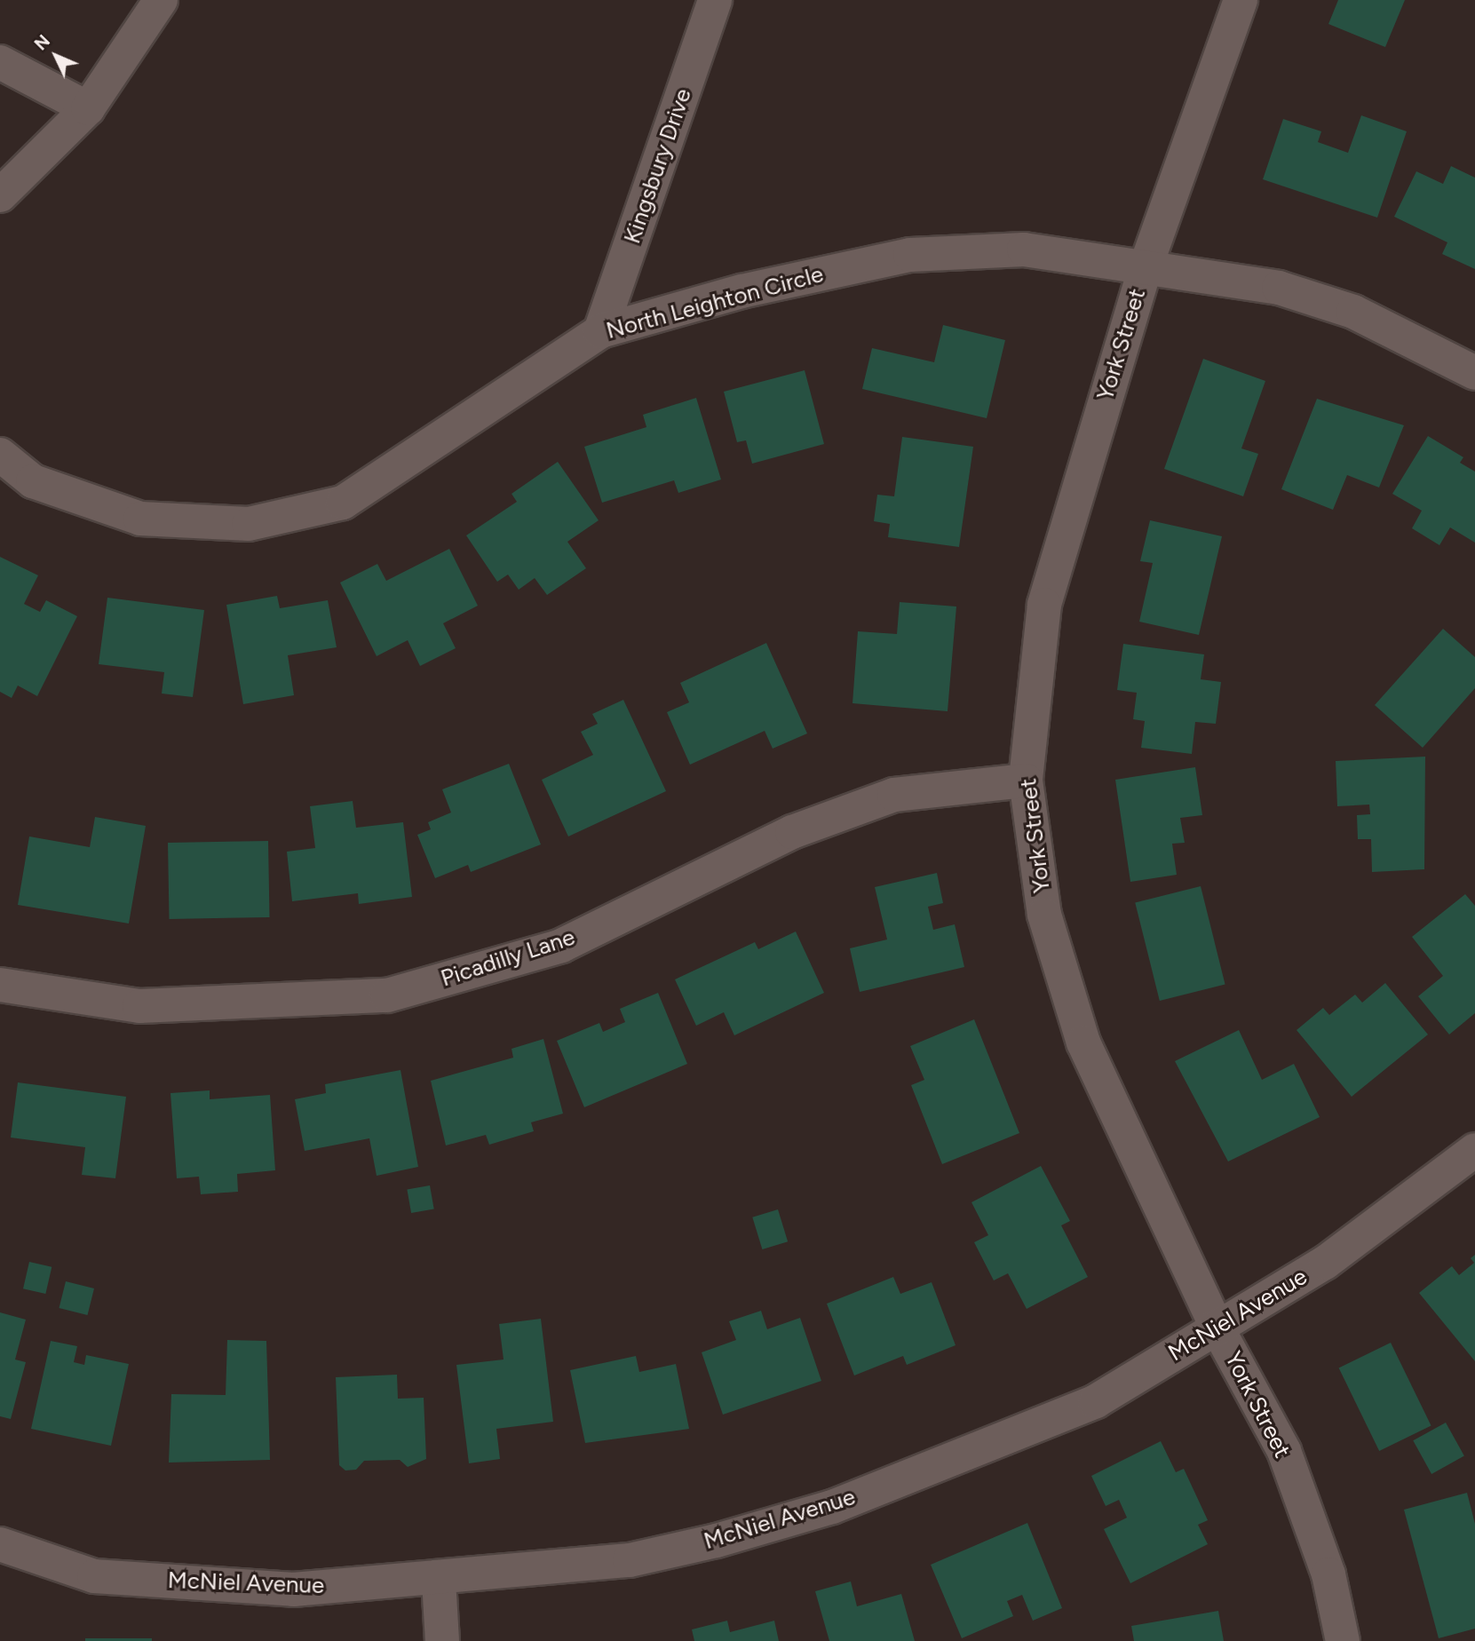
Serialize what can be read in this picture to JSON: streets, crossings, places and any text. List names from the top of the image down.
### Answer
{
  "streets": {
    "street": [
      "Kingsbury Drive",
      "North Leighton Circle",
      "York Street",
      "Picadilly Lane",
      "McNiel Avenue"
    ]
  },
  "crossings": [
    ["Kingsbury Drive", "North Leighton Circle"],
    ["North Leighton Circle", "York Street"],
    ["York Street", "Picadilly Lane"],
    ["York Street", "McNiel Avenue"]
  ],
  "north": "top left"
}
